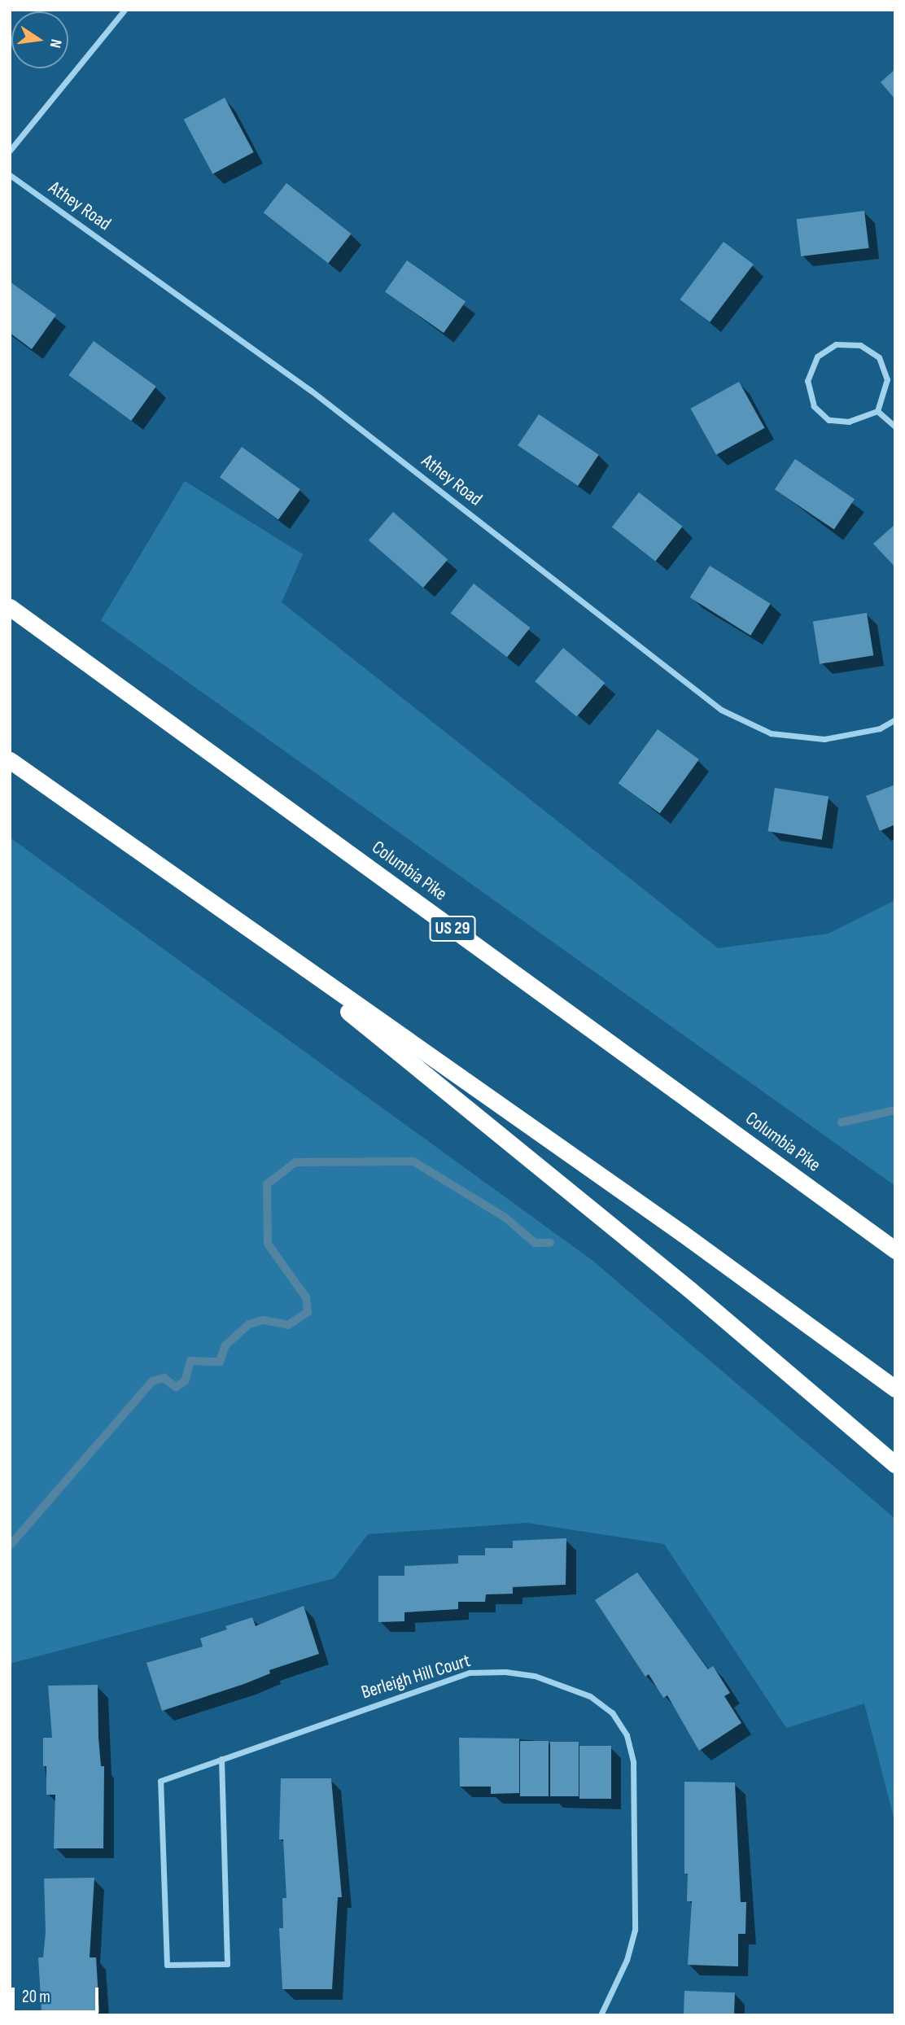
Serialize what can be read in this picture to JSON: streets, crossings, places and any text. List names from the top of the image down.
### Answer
{
  "streets": {
    "highway": ["Columbia Pike", "US 29"],
    "street": ["Athey Road", "Berleigh Hill Court"]
  },
  "scale_bar": "20 m",
  "north": "right"
}
